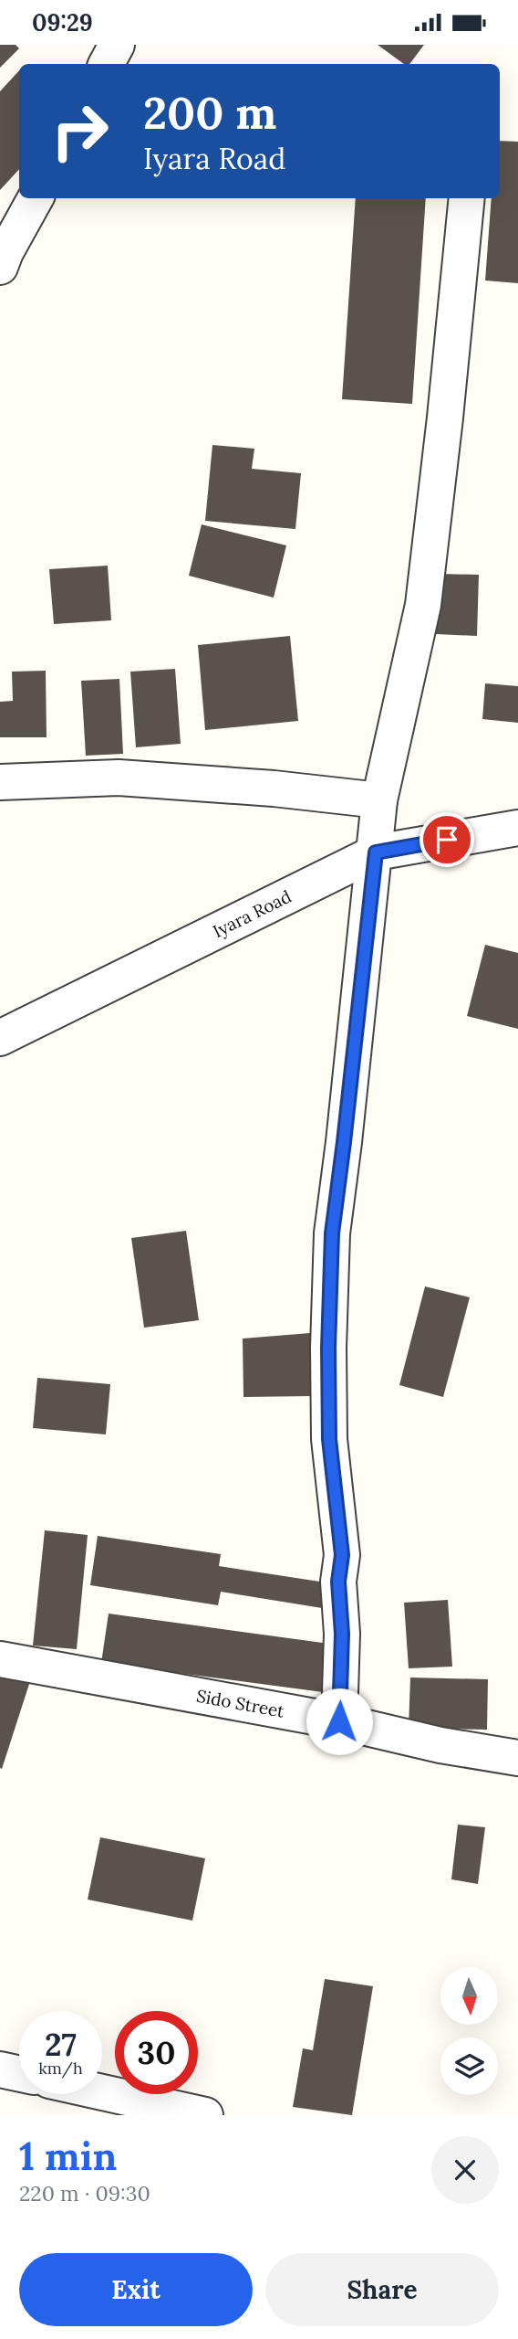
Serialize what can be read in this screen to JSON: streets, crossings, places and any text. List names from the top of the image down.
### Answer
{
  "streets": {
    "street": ["Iyara Road", "Sido Street"]
  },
  "north": "bottom",
  "page": {
    "status": "09:29",
    "turn": ["200 m", "Iyara Road"],
    "speed": "27 km/h",
    "limit": "30",
    "heading": ["1 min", "220 m · 09:30"],
    "buttons": ["Exit", "Share"]
  }
}
